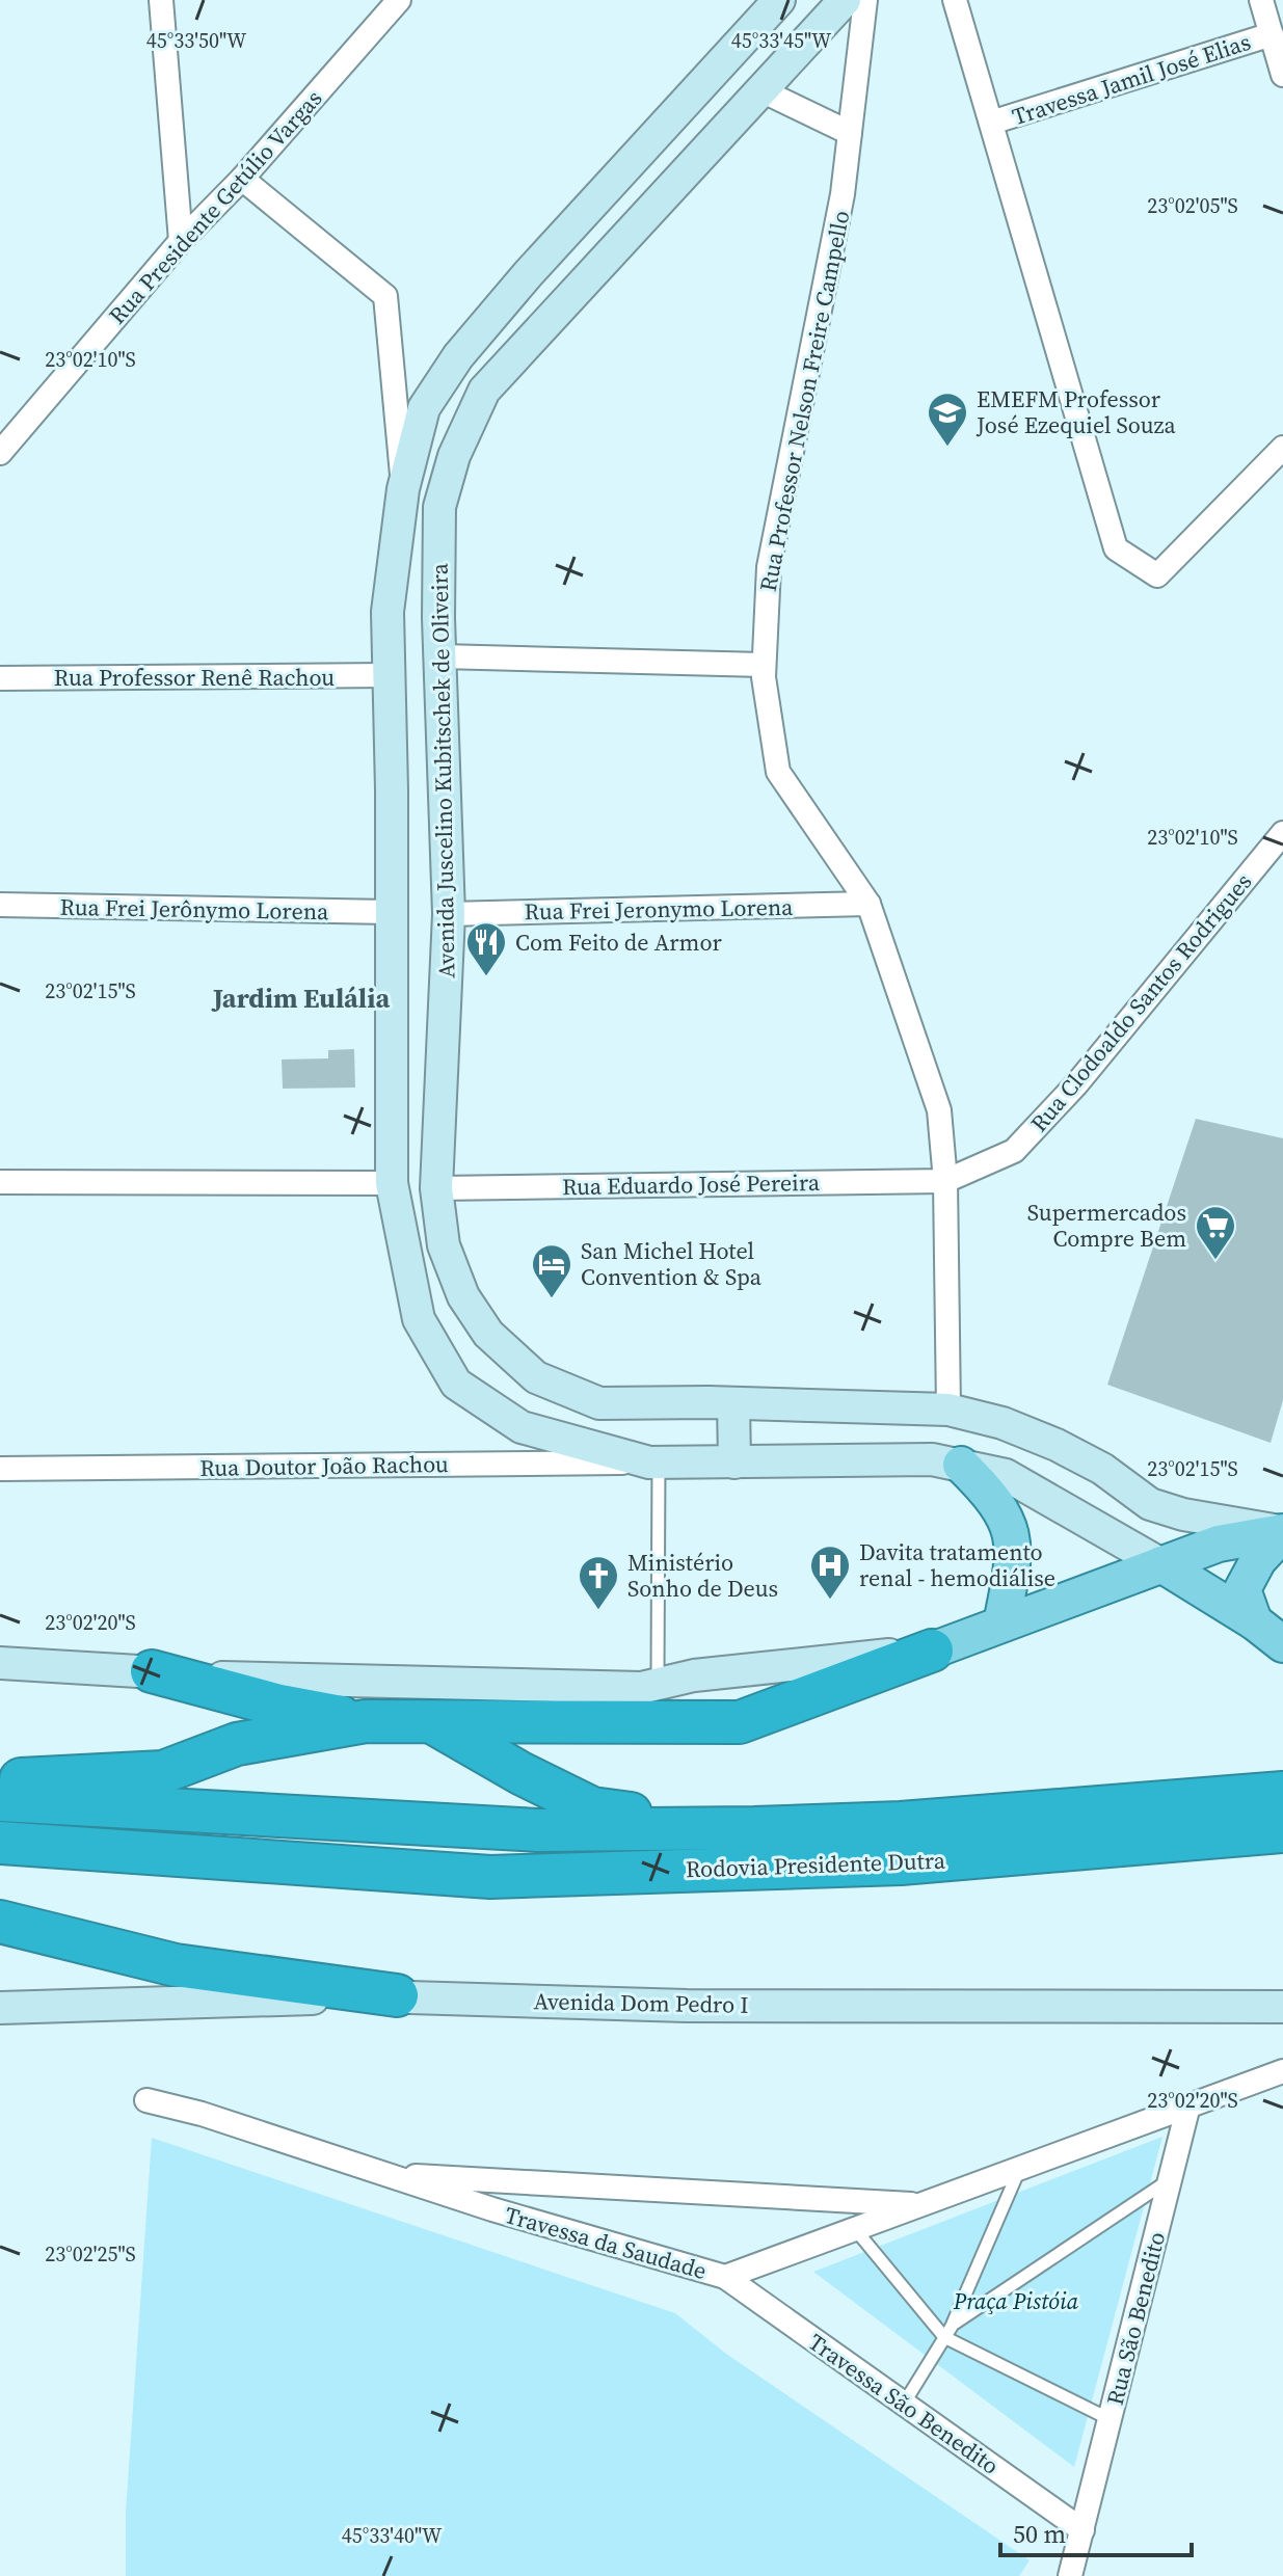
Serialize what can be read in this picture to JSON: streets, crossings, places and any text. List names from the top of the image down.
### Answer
{
  "streets": {
    "highway": ["Rodovia Presidente Dutra"],
    "main road": ["Avenida Juscelino Kubitschek de Oliveira", "Avenida Dom Pedro I"],
    "street": [
      "Travessa Jamil José Elias",
      "Rua Presidente Getúlio Vargas",
      "Rua Professor Nelson Freire Campello",
      "Rua Professor Renê Rachou",
      "Rua Frei Jerônymo Lorena",
      "Rua Frei Jeronymo Lorena",
      "Rua Clodoaldo Santos Rodrigues",
      "Rua Eduardo José Pereira",
      "Rua Doutor João Rachou",
      "Travessa da Saudade",
      "Rua São Benedito",
      "Travessa São Benedito"
    ]
  },
  "crossings": [
    ["Rua Professor Nelson Freire Campello", "Avenida Juscelino Kubitschek de Oliveira"],
    ["Rua Professor Nelson Freire Campello", "Rua Frei Jeronymo Lorena"],
    ["Rua Professor Nelson Freire Campello", "Rua Clodoaldo Santos Rodrigues"],
    ["Rua Professor Nelson Freire Campello", "Rua Eduardo José Pereira"],
    ["Rua Professor Renê Rachou", "Avenida Juscelino Kubitschek de Oliveira"],
    ["Avenida Juscelino Kubitschek de Oliveira", "Rua Frei Jerônymo Lorena"],
    ["Avenida Juscelino Kubitschek de Oliveira", "Rua Frei Jeronymo Lorena"],
    ["Avenida Juscelino Kubitschek de Oliveira", "Rua Eduardo José Pereira"],
    ["Avenida Juscelino Kubitschek de Oliveira", "Rua Doutor João Rachou"],
    ["Rua Clodoaldo Santos Rodrigues", "Rua Eduardo José Pereira"],
    ["Travessa da Saudade", "Rua São Benedito"],
    ["Travessa da Saudade", "Travessa São Benedito"],
    ["Rua São Benedito", "Travessa São Benedito"]
  ],
  "districts": ["Jardim Eulália"],
  "parks": ["Praça Pistóia"],
  "places": {
    "school or university": ["EMEFM Professor José Ezequiel Souza"],
    "restaurant": ["Com Feito de Armor"],
    "supermarket": ["Supermercados Compre Bem"],
    "hotel": ["San Michel Hotel Convention & Spa"],
    "hospital": ["Davita tratamento renal - hemodiálise"],
    "church": ["Ministério Sonho de Deus"]
  },
  "scale_bar": "50 m",
  "coordinates": [
    "45°33'50\"W",
    "45°33'45\"W",
    "23°02'05\"S",
    "23°02'10\"S",
    "23°02'15\"S",
    "23°02'20\"S",
    "23°02'25\"S",
    "45°33'40\"W"
  ]
}
